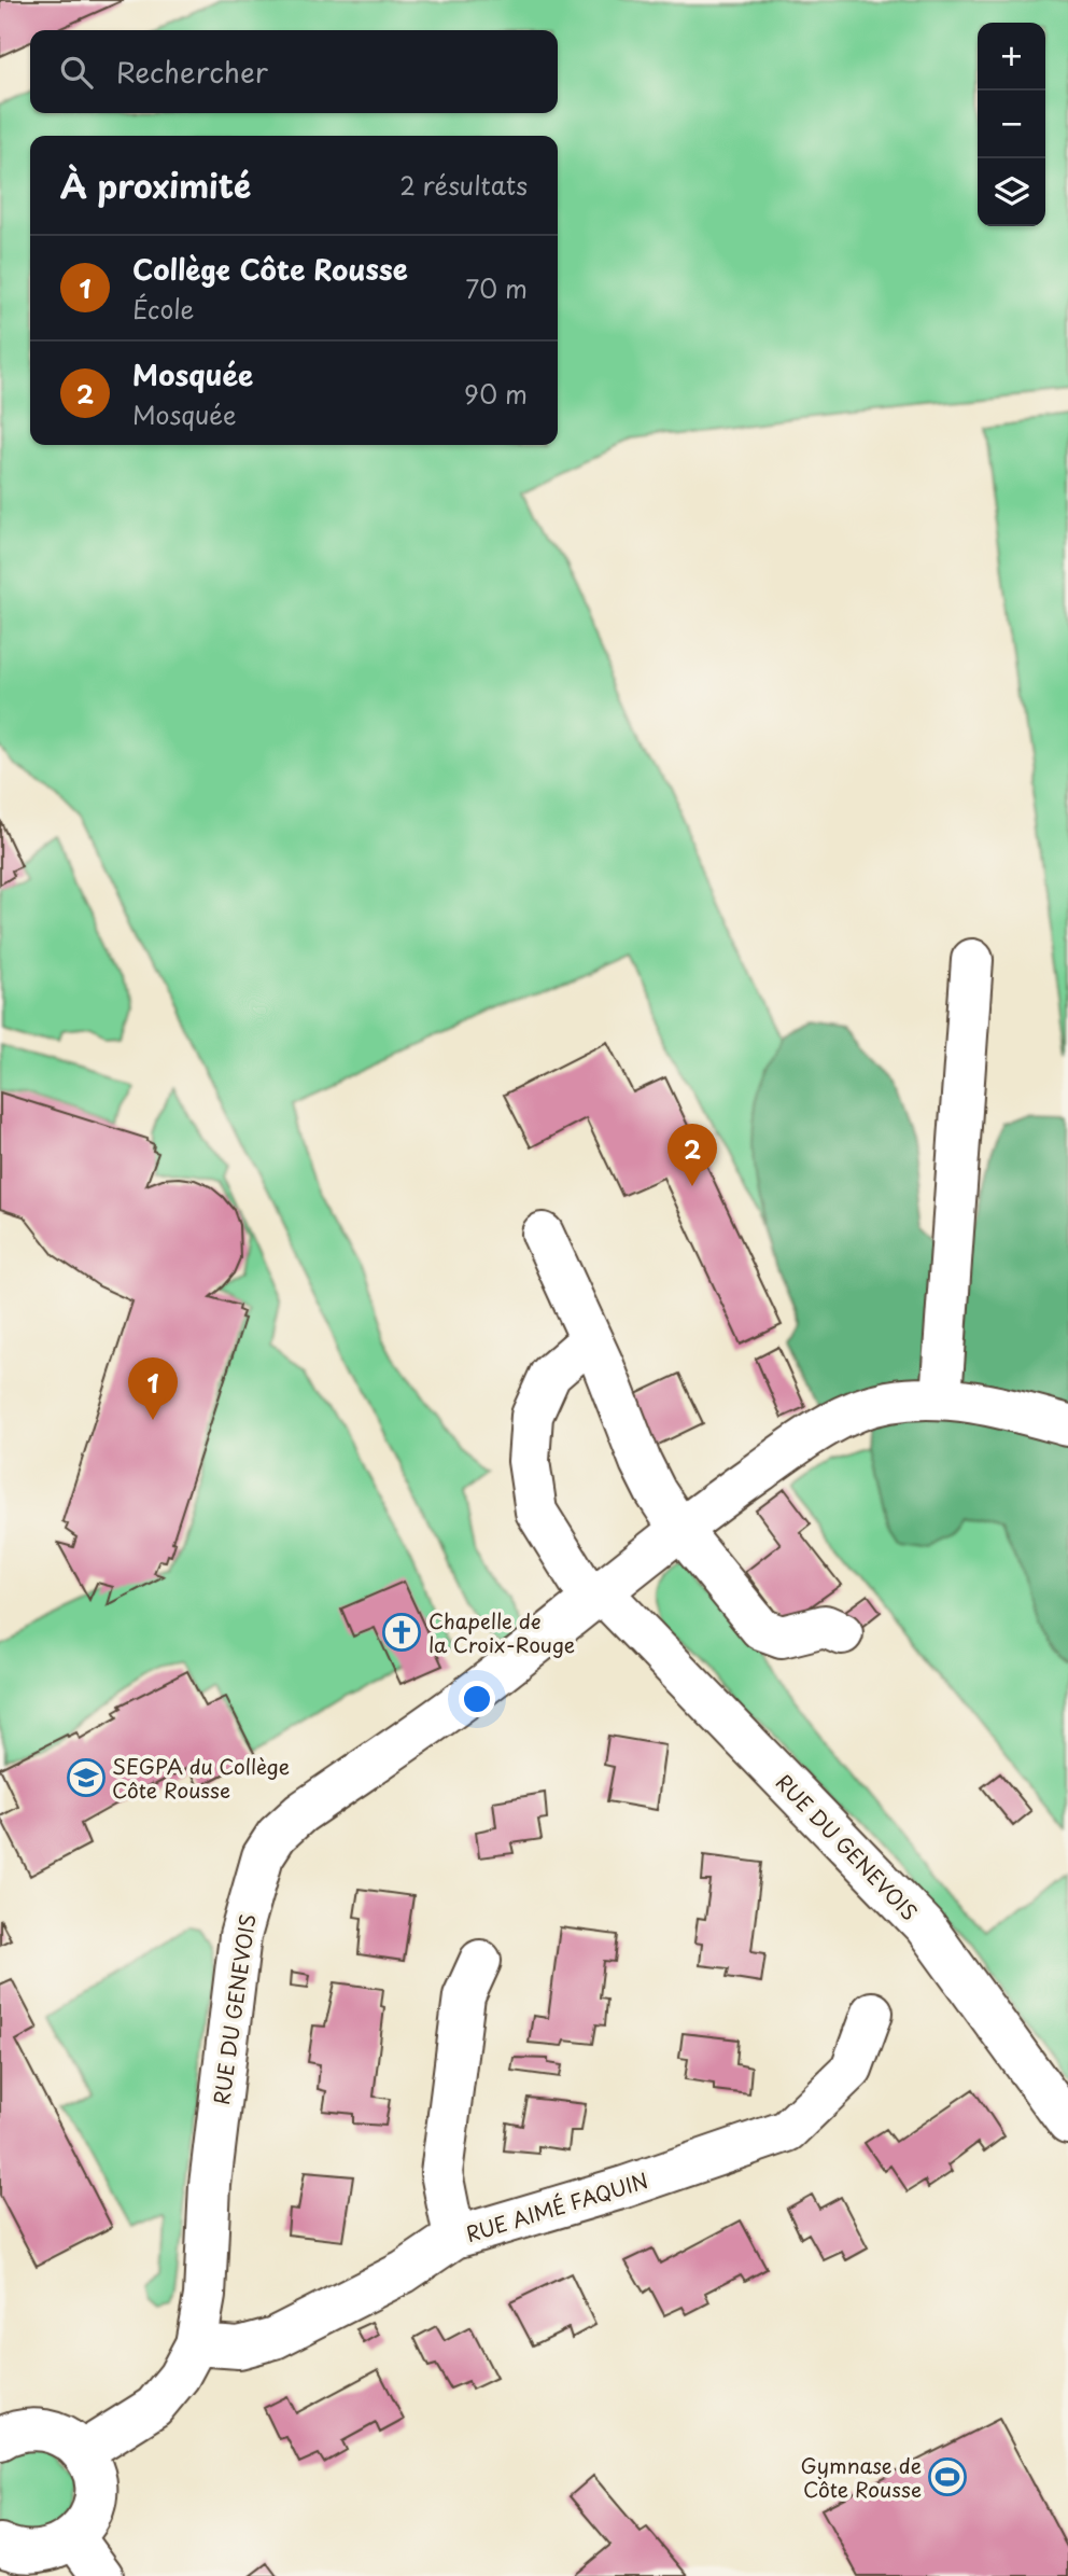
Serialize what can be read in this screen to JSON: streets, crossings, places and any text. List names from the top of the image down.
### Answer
{
  "streets": {
    "street": ["RUE DU GENEVOIS", "RUE AIMÉ FAQUIN"]
  },
  "crossings": [
    ["RUE DU GENEVOIS", "RUE AIMÉ FAQUIN"]
  ],
  "places": {
    "church": ["Chapelle de la Croix-Rouge"],
    "school or university": ["SEGPA du Collège Côte Rousse"],
    "sports": ["Gymnase de Côte Rousse"]
  },
  "page": {
    "map_buttons": ["+", "−"],
    "search": "Rechercher",
    "heading": ["À proximité", "2 résultats"],
    "list": [
      {
        "mark": "1",
        "name": "Collège Côte Rousse",
        "note": "École",
        "value": "70 m"
      },
      {
        "mark": "2",
        "name": "Mosquée",
        "note": "Mosquée",
        "value": "90 m"
      }
    ],
    "pins": ["2", "1"]
  }
}
